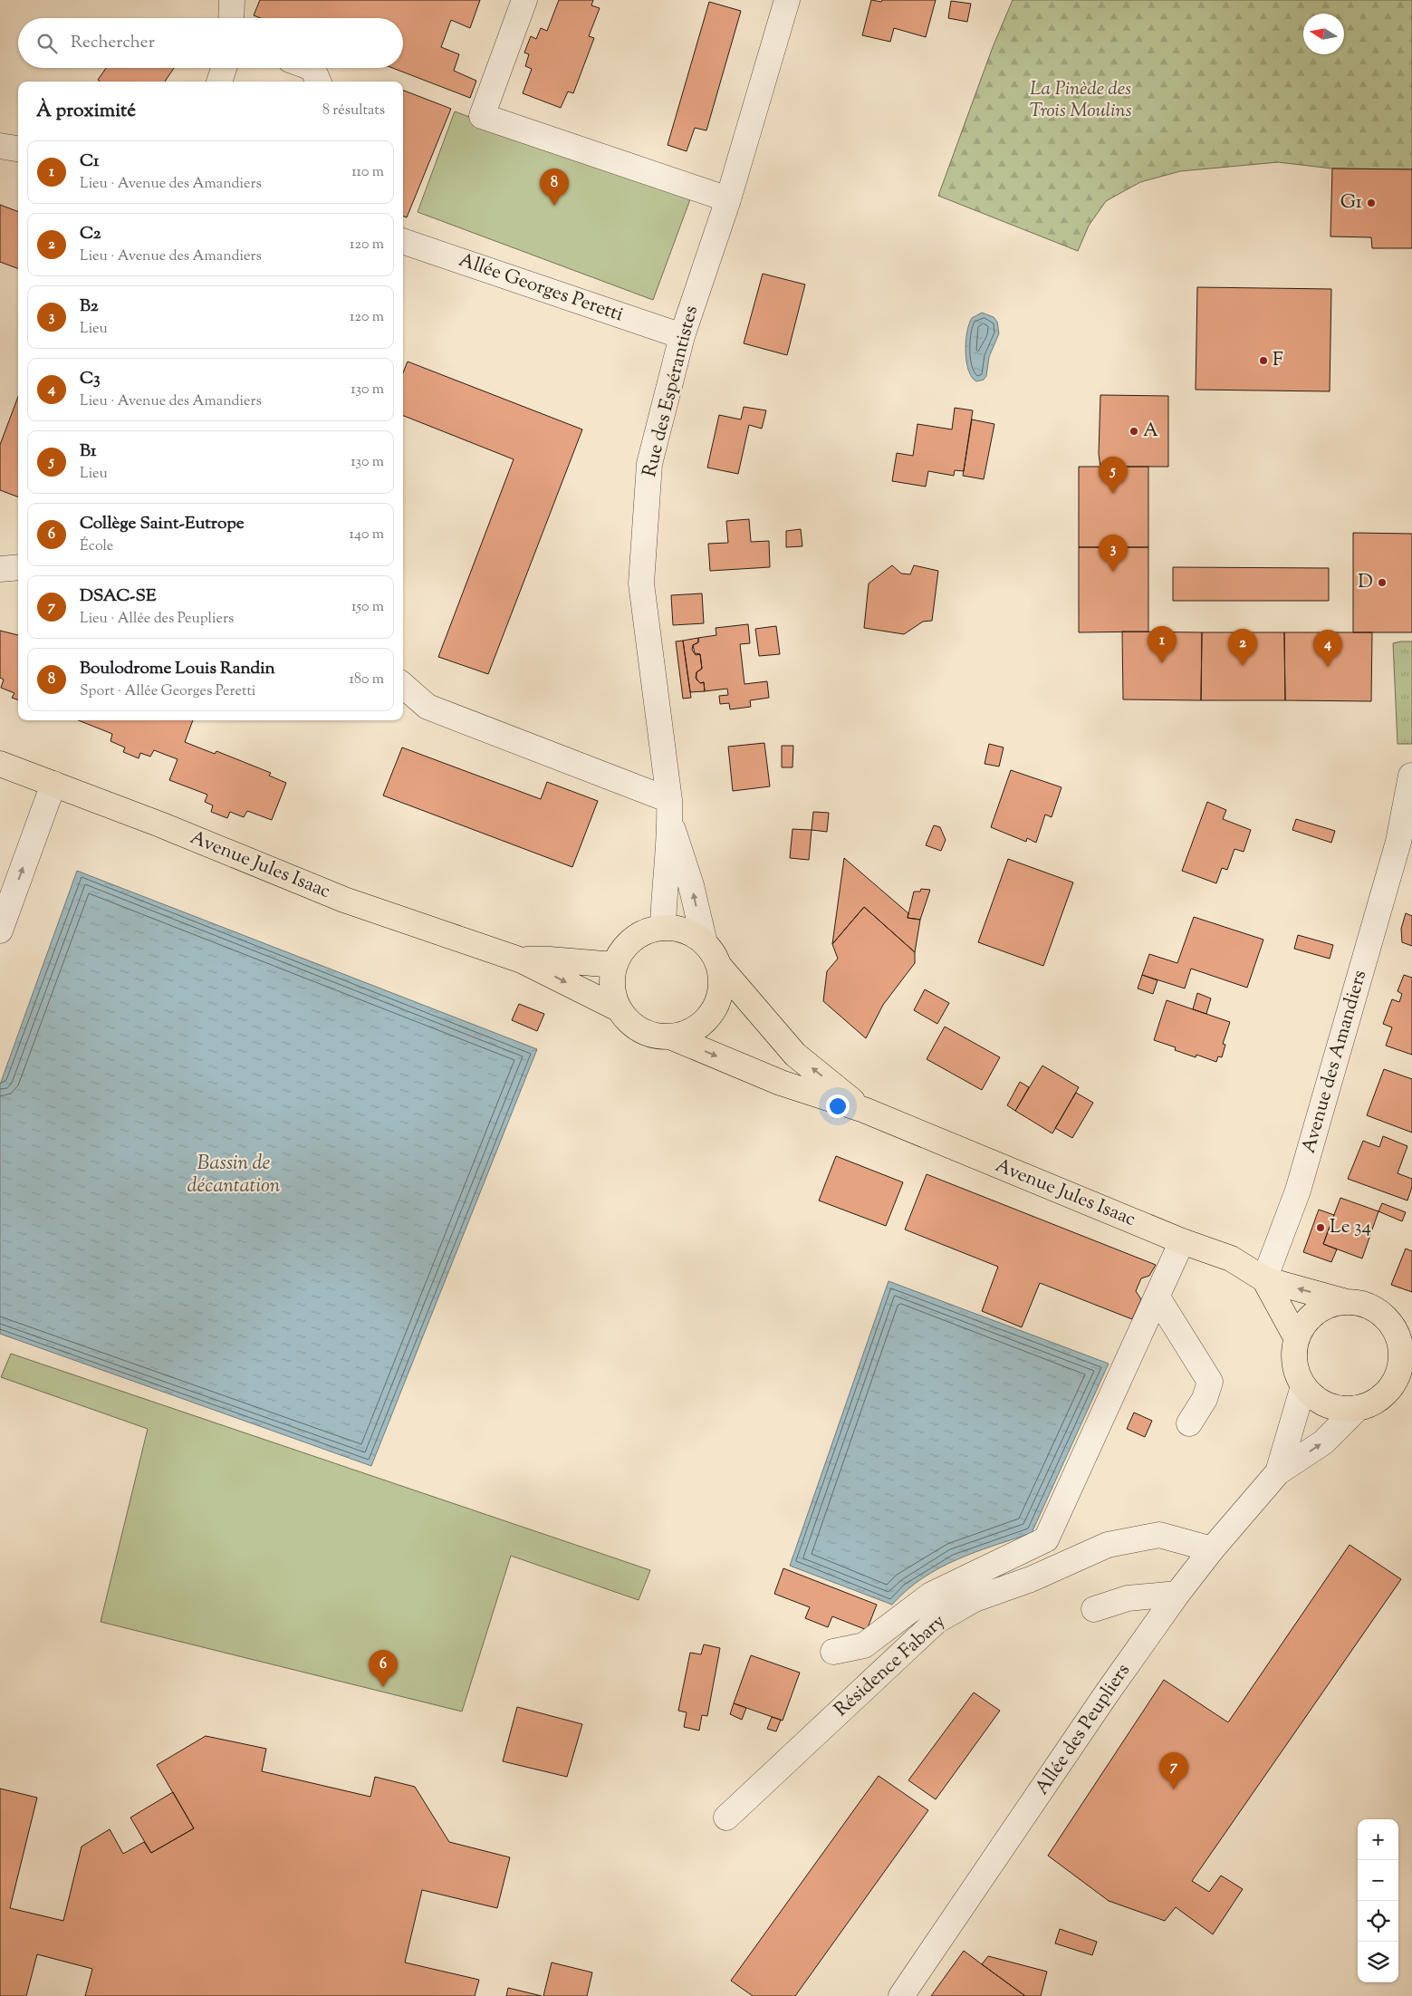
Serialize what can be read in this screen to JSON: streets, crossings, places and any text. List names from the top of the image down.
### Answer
{
  "streets": {
    "main road": ["Avenue Jules Isaac"],
    "street": [
      "Allée Georges Peretti",
      "Rue des Espérantistes",
      "Avenue des Amandiers",
      "Résidence Fabary",
      "Allée des Peupliers"
    ]
  },
  "crossings": [
    ["Allée Georges Peretti", "Rue des Espérantistes"],
    ["Rue des Espérantistes", "Avenue Jules Isaac"],
    ["Avenue Jules Isaac", "Avenue des Amandiers"],
    ["Avenue Jules Isaac", "Allée des Peupliers"],
    ["Résidence Fabary", "Allée des Peupliers"]
  ],
  "water": ["Bassin de décantation"],
  "parks": ["La Pinède des Trois Moulins"],
  "places": [
    "G1",
    "F",
    "A",
    "D",
    "Le 34"
  ],
  "north": "left",
  "page": {
    "search": "Rechercher",
    "heading": ["À proximité", "8 résultats"],
    "list": [
      {
        "mark": "1",
        "name": "C1",
        "note": "Lieu · Avenue des Amandiers",
        "value": "110 m"
      },
      {
        "mark": "2",
        "name": "C2",
        "note": "Lieu · Avenue des Amandiers",
        "value": "120 m"
      },
      {
        "mark": "3",
        "name": "B2",
        "note": "Lieu",
        "value": "120 m"
      },
      {
        "mark": "4",
        "name": "C3",
        "note": "Lieu · Avenue des Amandiers",
        "value": "130 m"
      },
      {
        "mark": "5",
        "name": "B1",
        "note": "Lieu",
        "value": "130 m"
      },
      {
        "mark": "6",
        "name": "Collège Saint-Eutrope",
        "note": "École",
        "value": "140 m"
      },
      {
        "mark": "7",
        "name": "DSAC-SE",
        "note": "Lieu · Allée des Peupliers",
        "value": "150 m"
      },
      {
        "mark": "8",
        "name": "Boulodrome Louis Randin",
        "note": "Sport · Allée Georges Peretti",
        "value": "180 m"
      }
    ],
    "pins": [
      "8",
      "5",
      "3",
      "1",
      "2",
      "4",
      "6",
      "7"
    ],
    "map_buttons": ["+", "−"]
  }
}
